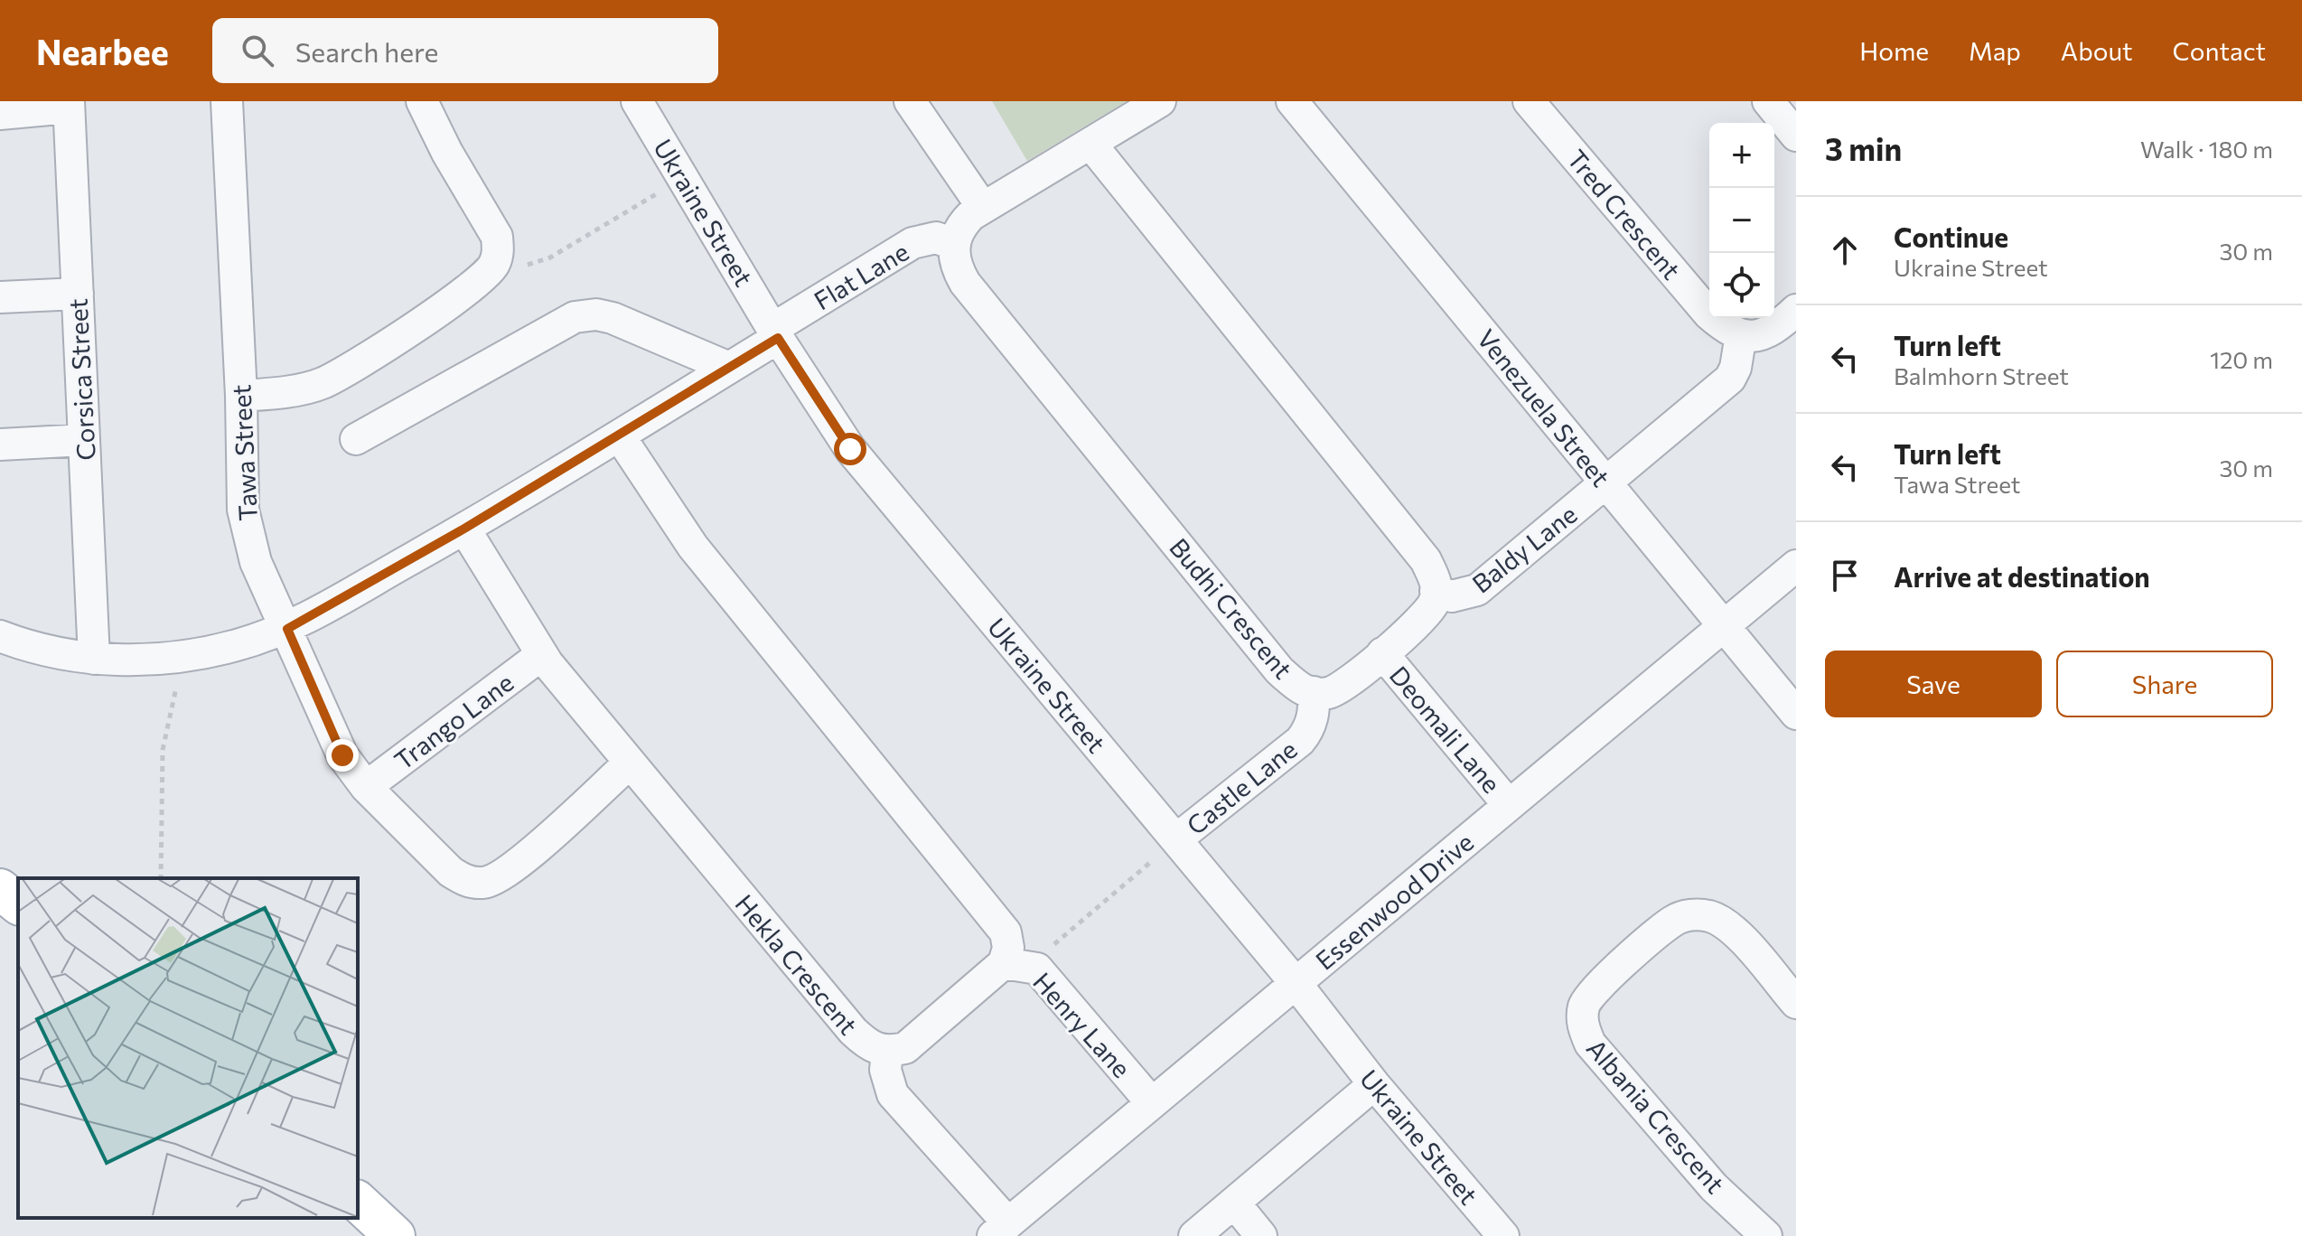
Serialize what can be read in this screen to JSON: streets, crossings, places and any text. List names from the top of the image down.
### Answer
{
  "streets": {
    "street": [
      "Ukraine Street",
      "Tred Crescent",
      "Flat Lane",
      "Corsica Street",
      "Venezuela Street",
      "Tawa Street",
      "Baldy Lane",
      "Budhi Crescent",
      "Trango Lane",
      "Deomali Lane",
      "Castle Lane",
      "Essenwood Drive",
      "Hekla Crescent",
      "Henry Lane",
      "Albania Crescent"
    ]
  },
  "crossings": [
    ["Ukraine Street", "Flat Lane"],
    ["Ukraine Street", "Castle Lane"],
    ["Ukraine Street", "Essenwood Drive"],
    ["Tred Crescent", "Baldy Lane"],
    ["Flat Lane", "Corsica Street"],
    ["Flat Lane", "Tawa Street"],
    ["Flat Lane", "Budhi Crescent"],
    ["Flat Lane", "Hekla Crescent"],
    ["Venezuela Street", "Baldy Lane"],
    ["Venezuela Street", "Essenwood Drive"],
    ["Tawa Street", "Trango Lane"],
    ["Tawa Street", "Hekla Crescent"],
    ["Baldy Lane", "Budhi Crescent"],
    ["Budhi Crescent", "Deomali Lane"],
    ["Budhi Crescent", "Castle Lane"],
    ["Trango Lane", "Hekla Crescent"],
    ["Deomali Lane", "Essenwood Drive"],
    ["Essenwood Drive", "Henry Lane"]
  ],
  "page": {
    "header": "Nearbee",
    "search": "Search here",
    "nav": [
      "Home",
      "Map",
      "About",
      "Contact"
    ],
    "heading": ["3 min", "Walk · 180 m"],
    "map_buttons": ["+", "−"],
    "list": [
      ["Continue", "Ukraine Street", "30 m"],
      ["Turn left", "Balmhorn Street", "120 m"],
      ["Turn left", "Tawa Street", "30 m"],
      "Arrive at destination"
    ],
    "buttons": ["Save", "Share"]
  }
}
